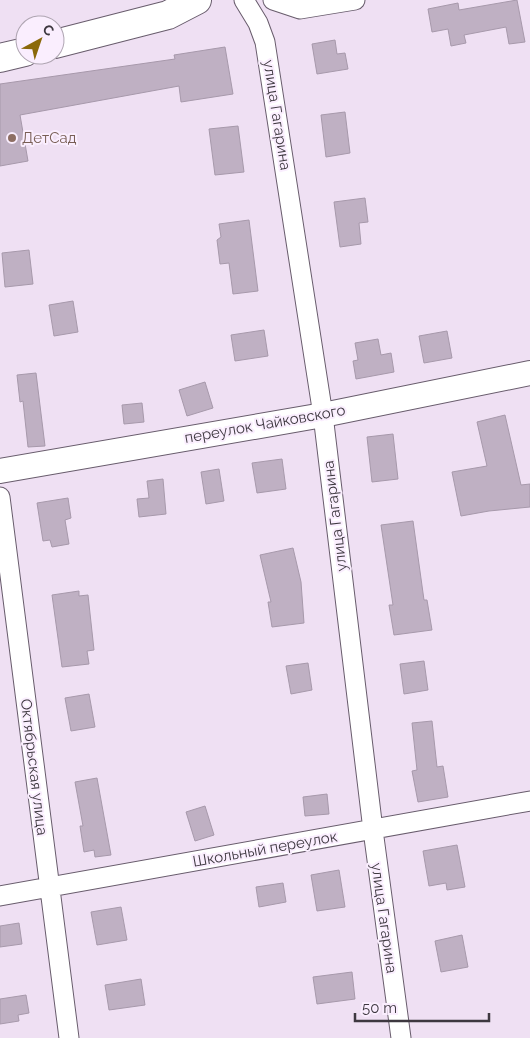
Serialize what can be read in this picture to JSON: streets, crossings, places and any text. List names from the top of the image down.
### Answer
{
  "streets": {
    "street": [
      "улица Гагарина",
      "переулок Чайковского",
      "Октябрьская улица",
      "Школьный переулок"
    ]
  },
  "crossings": [
    ["улица Гагарина", "переулок Чайковского"],
    ["улица Гагарина", "Школьный переулок"],
    ["Октябрьская улица", "Школьный переулок"]
  ],
  "places": ["ДетСад"],
  "scale_bar": "50 m",
  "north": "top right"
}
